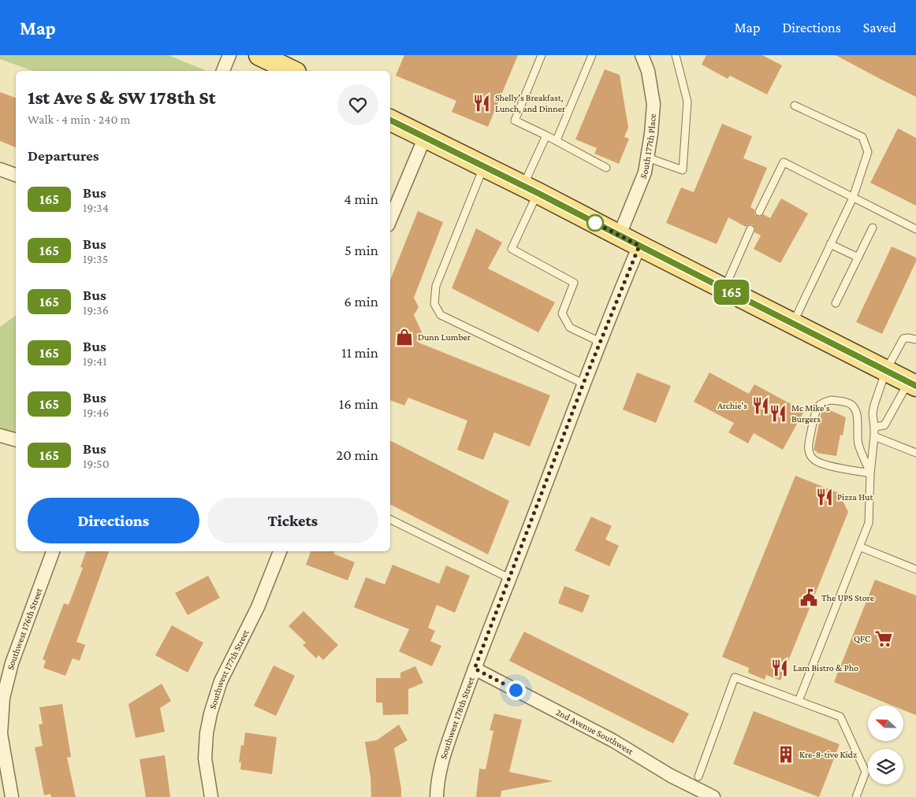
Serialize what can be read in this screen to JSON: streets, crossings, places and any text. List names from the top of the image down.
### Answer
{
  "streets": {
    "street": [
      "South 177th Place",
      "Southwest 176th Street",
      "Southwest 177th Street",
      "Southwest 178th Street",
      "2nd Avenue Southwest"
    ]
  },
  "crossings": [
    ["Southwest 178th Street", "2nd Avenue Southwest"]
  ],
  "places": {
    "restaurant": [
      "Shelly's Breakfast, Lunch, and Dinner",
      "Archie's",
      "Mc Mike's Burgers",
      "Pizza Hut",
      "Lam Bistro & Pho"
    ],
    "shop": ["Dunn Lumber"],
    "public building": ["The UPS Store"],
    "supermarket": ["QFC"],
    "building": ["Kre-8-tive Kidz"]
  },
  "lines": ["bus line 165"],
  "north": "left",
  "page": {
    "header": "Map",
    "nav": ["Map", "Directions", "Saved"],
    "on_map": "165",
    "heading": [
      ["1st Ave S & SW 178th St", "Walk · 4 min · 240 m"],
      "Departures"
    ],
    "list": [
      {
        "mark": "165",
        "name": "Bus",
        "note": "19:34",
        "value": "4 min"
      },
      {
        "mark": "165",
        "name": "Bus",
        "note": "19:35",
        "value": "5 min"
      },
      {
        "mark": "165",
        "name": "Bus",
        "note": "19:36",
        "value": "6 min"
      },
      {
        "mark": "165",
        "name": "Bus",
        "note": "19:41",
        "value": "11 min"
      },
      {
        "mark": "165",
        "name": "Bus",
        "note": "19:46",
        "value": "16 min"
      },
      {
        "mark": "165",
        "name": "Bus",
        "note": "19:50",
        "value": "20 min"
      }
    ],
    "buttons": ["Directions", "Tickets"]
  }
}
